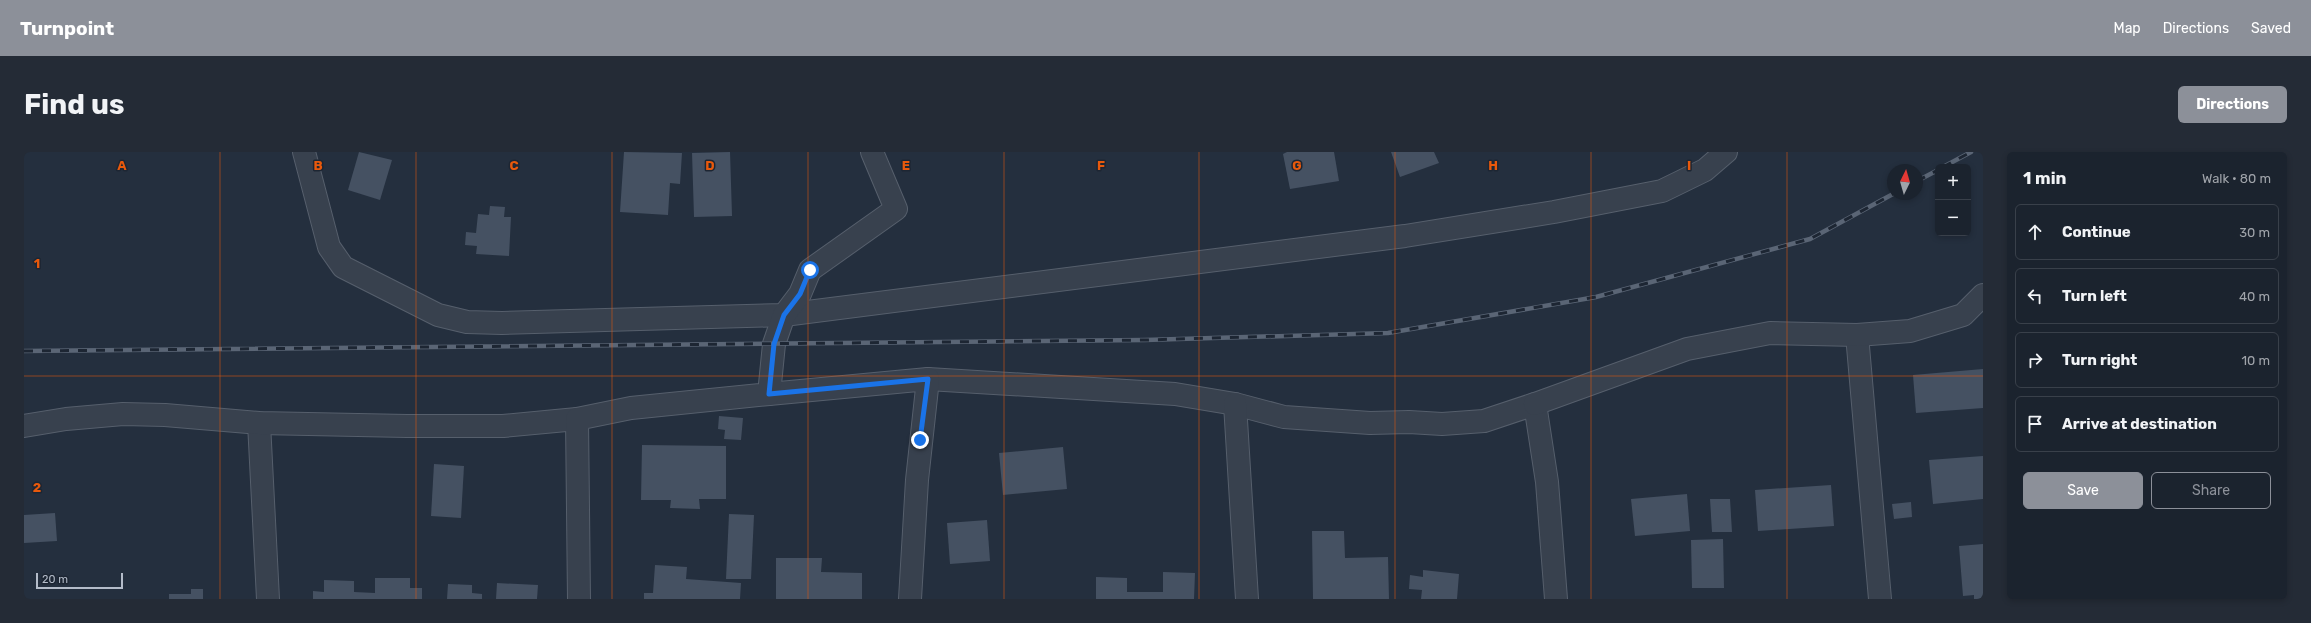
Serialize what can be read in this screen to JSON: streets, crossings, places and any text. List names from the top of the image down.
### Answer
{
  "scale_bar": "20 m",
  "north": "top",
  "page": {
    "header": "Turnpoint",
    "nav": ["Map", "Directions", "Saved"],
    "buttons": [
      "Directions",
      ["Save", "Share"]
    ],
    "title": "Find us",
    "heading": ["1 min", "Walk · 80 m"],
    "map_buttons": ["+", "−"],
    "list": [
      ["Continue", "30 m"],
      ["Turn left", "40 m"],
      ["Turn right", "10 m"],
      "Arrive at destination"
    ],
    "scale": "20 m"
  },
  "grid": {
    "columns": [
      "A",
      "B",
      "C",
      "D",
      "E",
      "F",
      "G",
      "H",
      "I"
    ],
    "rows": ["1", "2"]
  }
}
